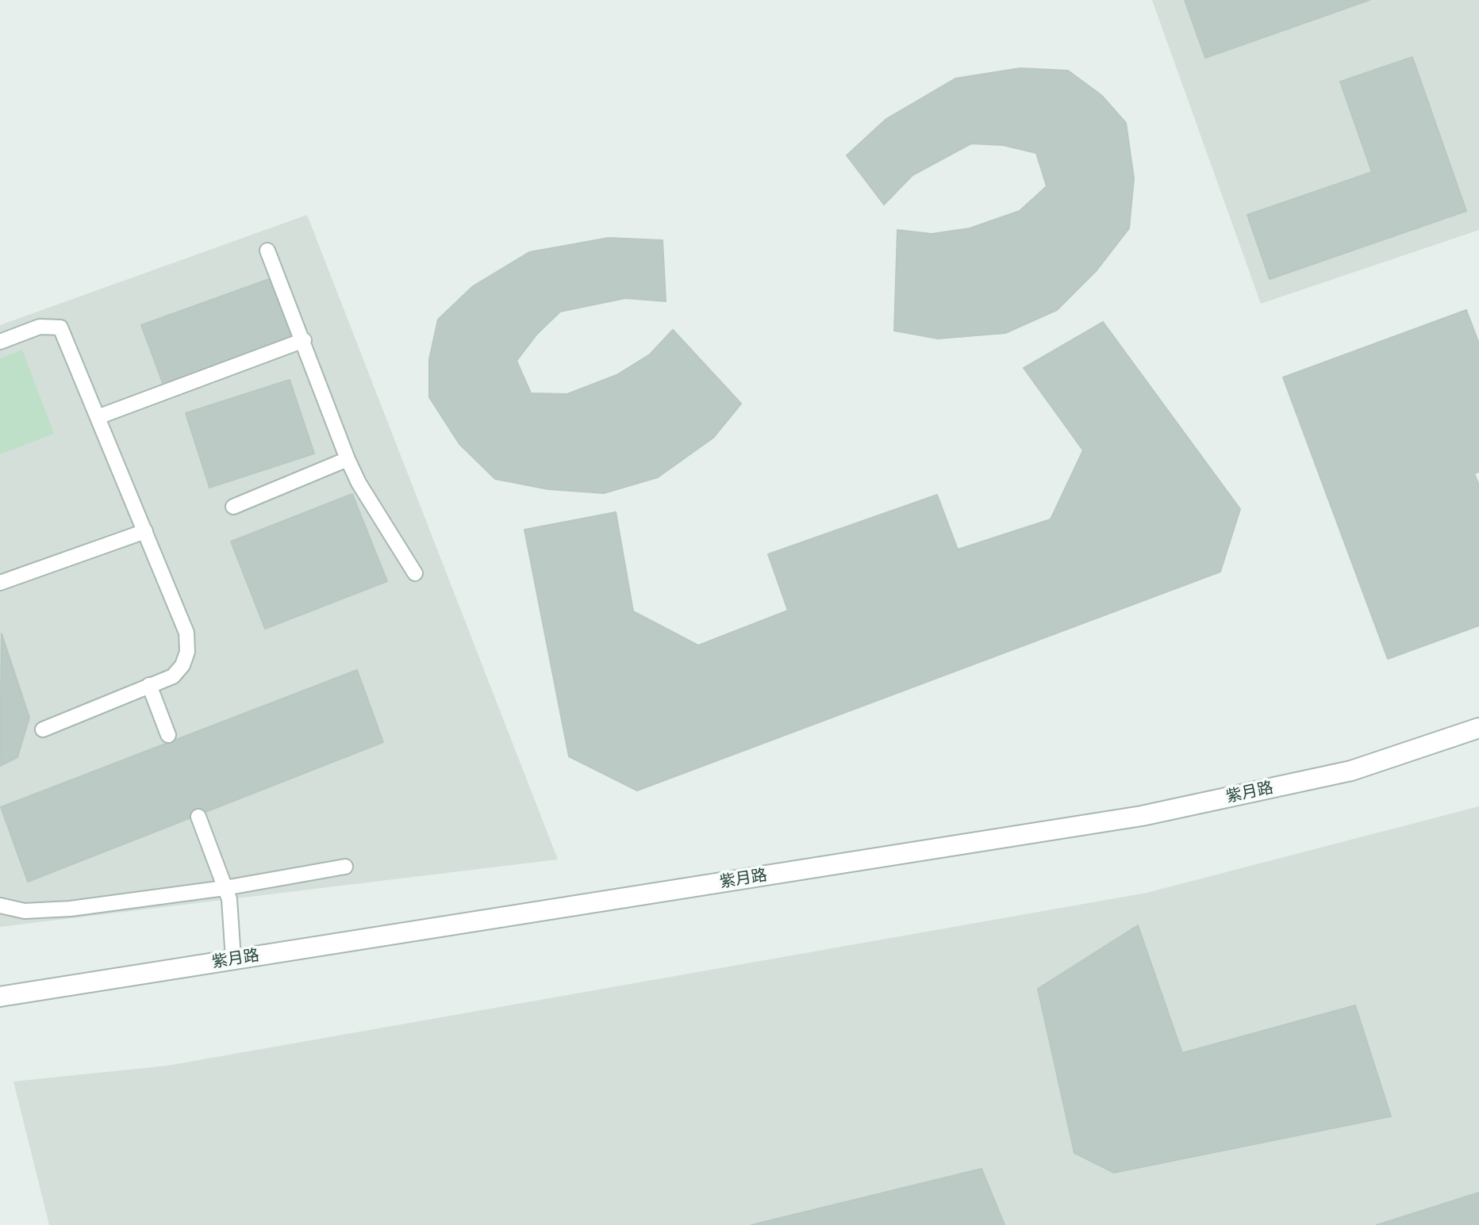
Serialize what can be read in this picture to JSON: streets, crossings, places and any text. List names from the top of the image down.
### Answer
{
  "streets": {
    "street": ["紫月路"]
  }
}
